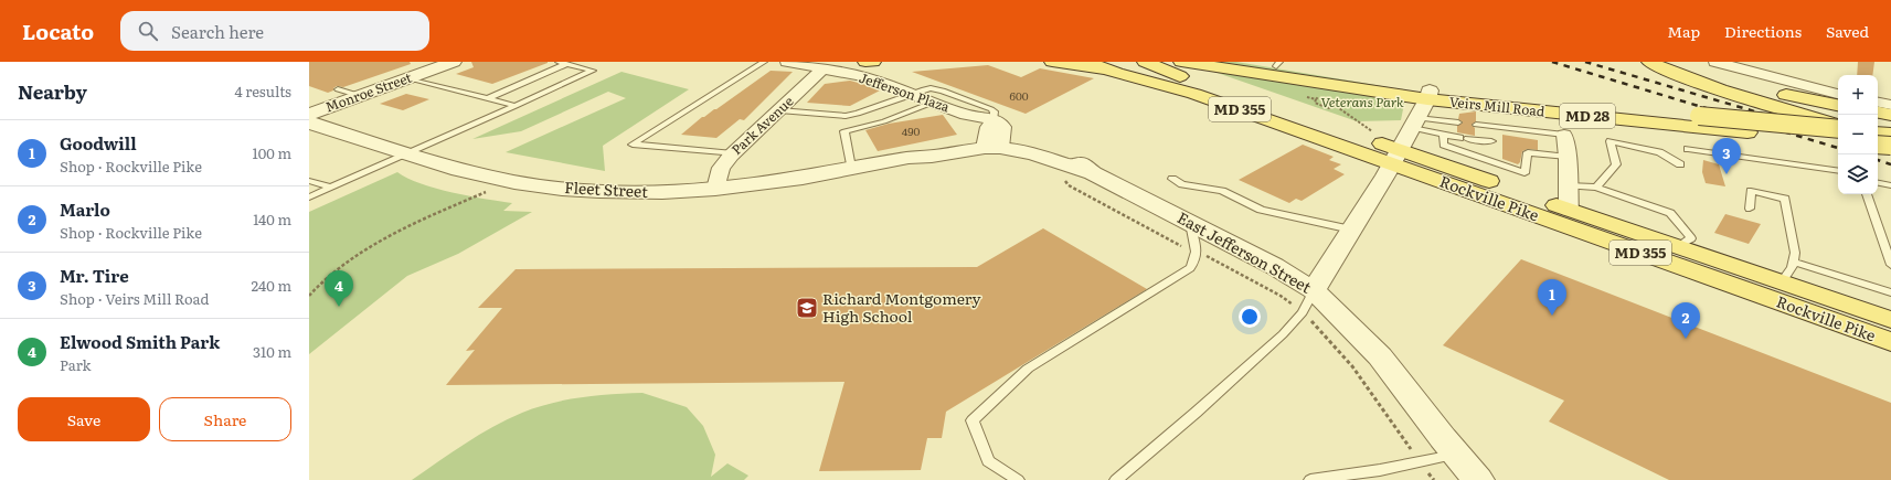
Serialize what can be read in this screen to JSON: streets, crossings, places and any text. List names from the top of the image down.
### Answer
{
  "streets": {
    "main road": [
      "Veirs Mill Road",
      "MD 355",
      "MD 28",
      "Rockville Pike"
    ],
    "street": [
      "Monroe Street",
      "Jefferson Plaza",
      "Park Avenue",
      "Fleet Street",
      "East Jefferson Street"
    ]
  },
  "crossings": [
    ["Jefferson Plaza", "Park Avenue"],
    ["Park Avenue", "Fleet Street"],
    ["Fleet Street", "East Jefferson Street"]
  ],
  "parks": ["Veterans Park"],
  "places": {
    "school or university": ["Richard Montgomery High School"]
  },
  "house_numbers": ["600", "490"],
  "page": {
    "header": "Locato",
    "search": "Search here",
    "nav": ["Map", "Directions", "Saved"],
    "heading": ["Nearby", "4 results"],
    "map_buttons": ["+", "−"],
    "list": [
      {
        "mark": "1",
        "name": "Goodwill",
        "note": "Shop · Rockville Pike",
        "value": "100 m"
      },
      {
        "mark": "2",
        "name": "Marlo",
        "note": "Shop · Rockville Pike",
        "value": "140 m"
      },
      {
        "mark": "3",
        "name": "Mr. Tire",
        "note": "Shop · Veirs Mill Road",
        "value": "240 m"
      },
      {
        "mark": "4",
        "name": "Elwood Smith Park",
        "note": "Park",
        "value": "310 m"
      }
    ],
    "pins": [
      "3",
      "4",
      "1",
      "2"
    ],
    "buttons": ["Save", "Share"]
  }
}
